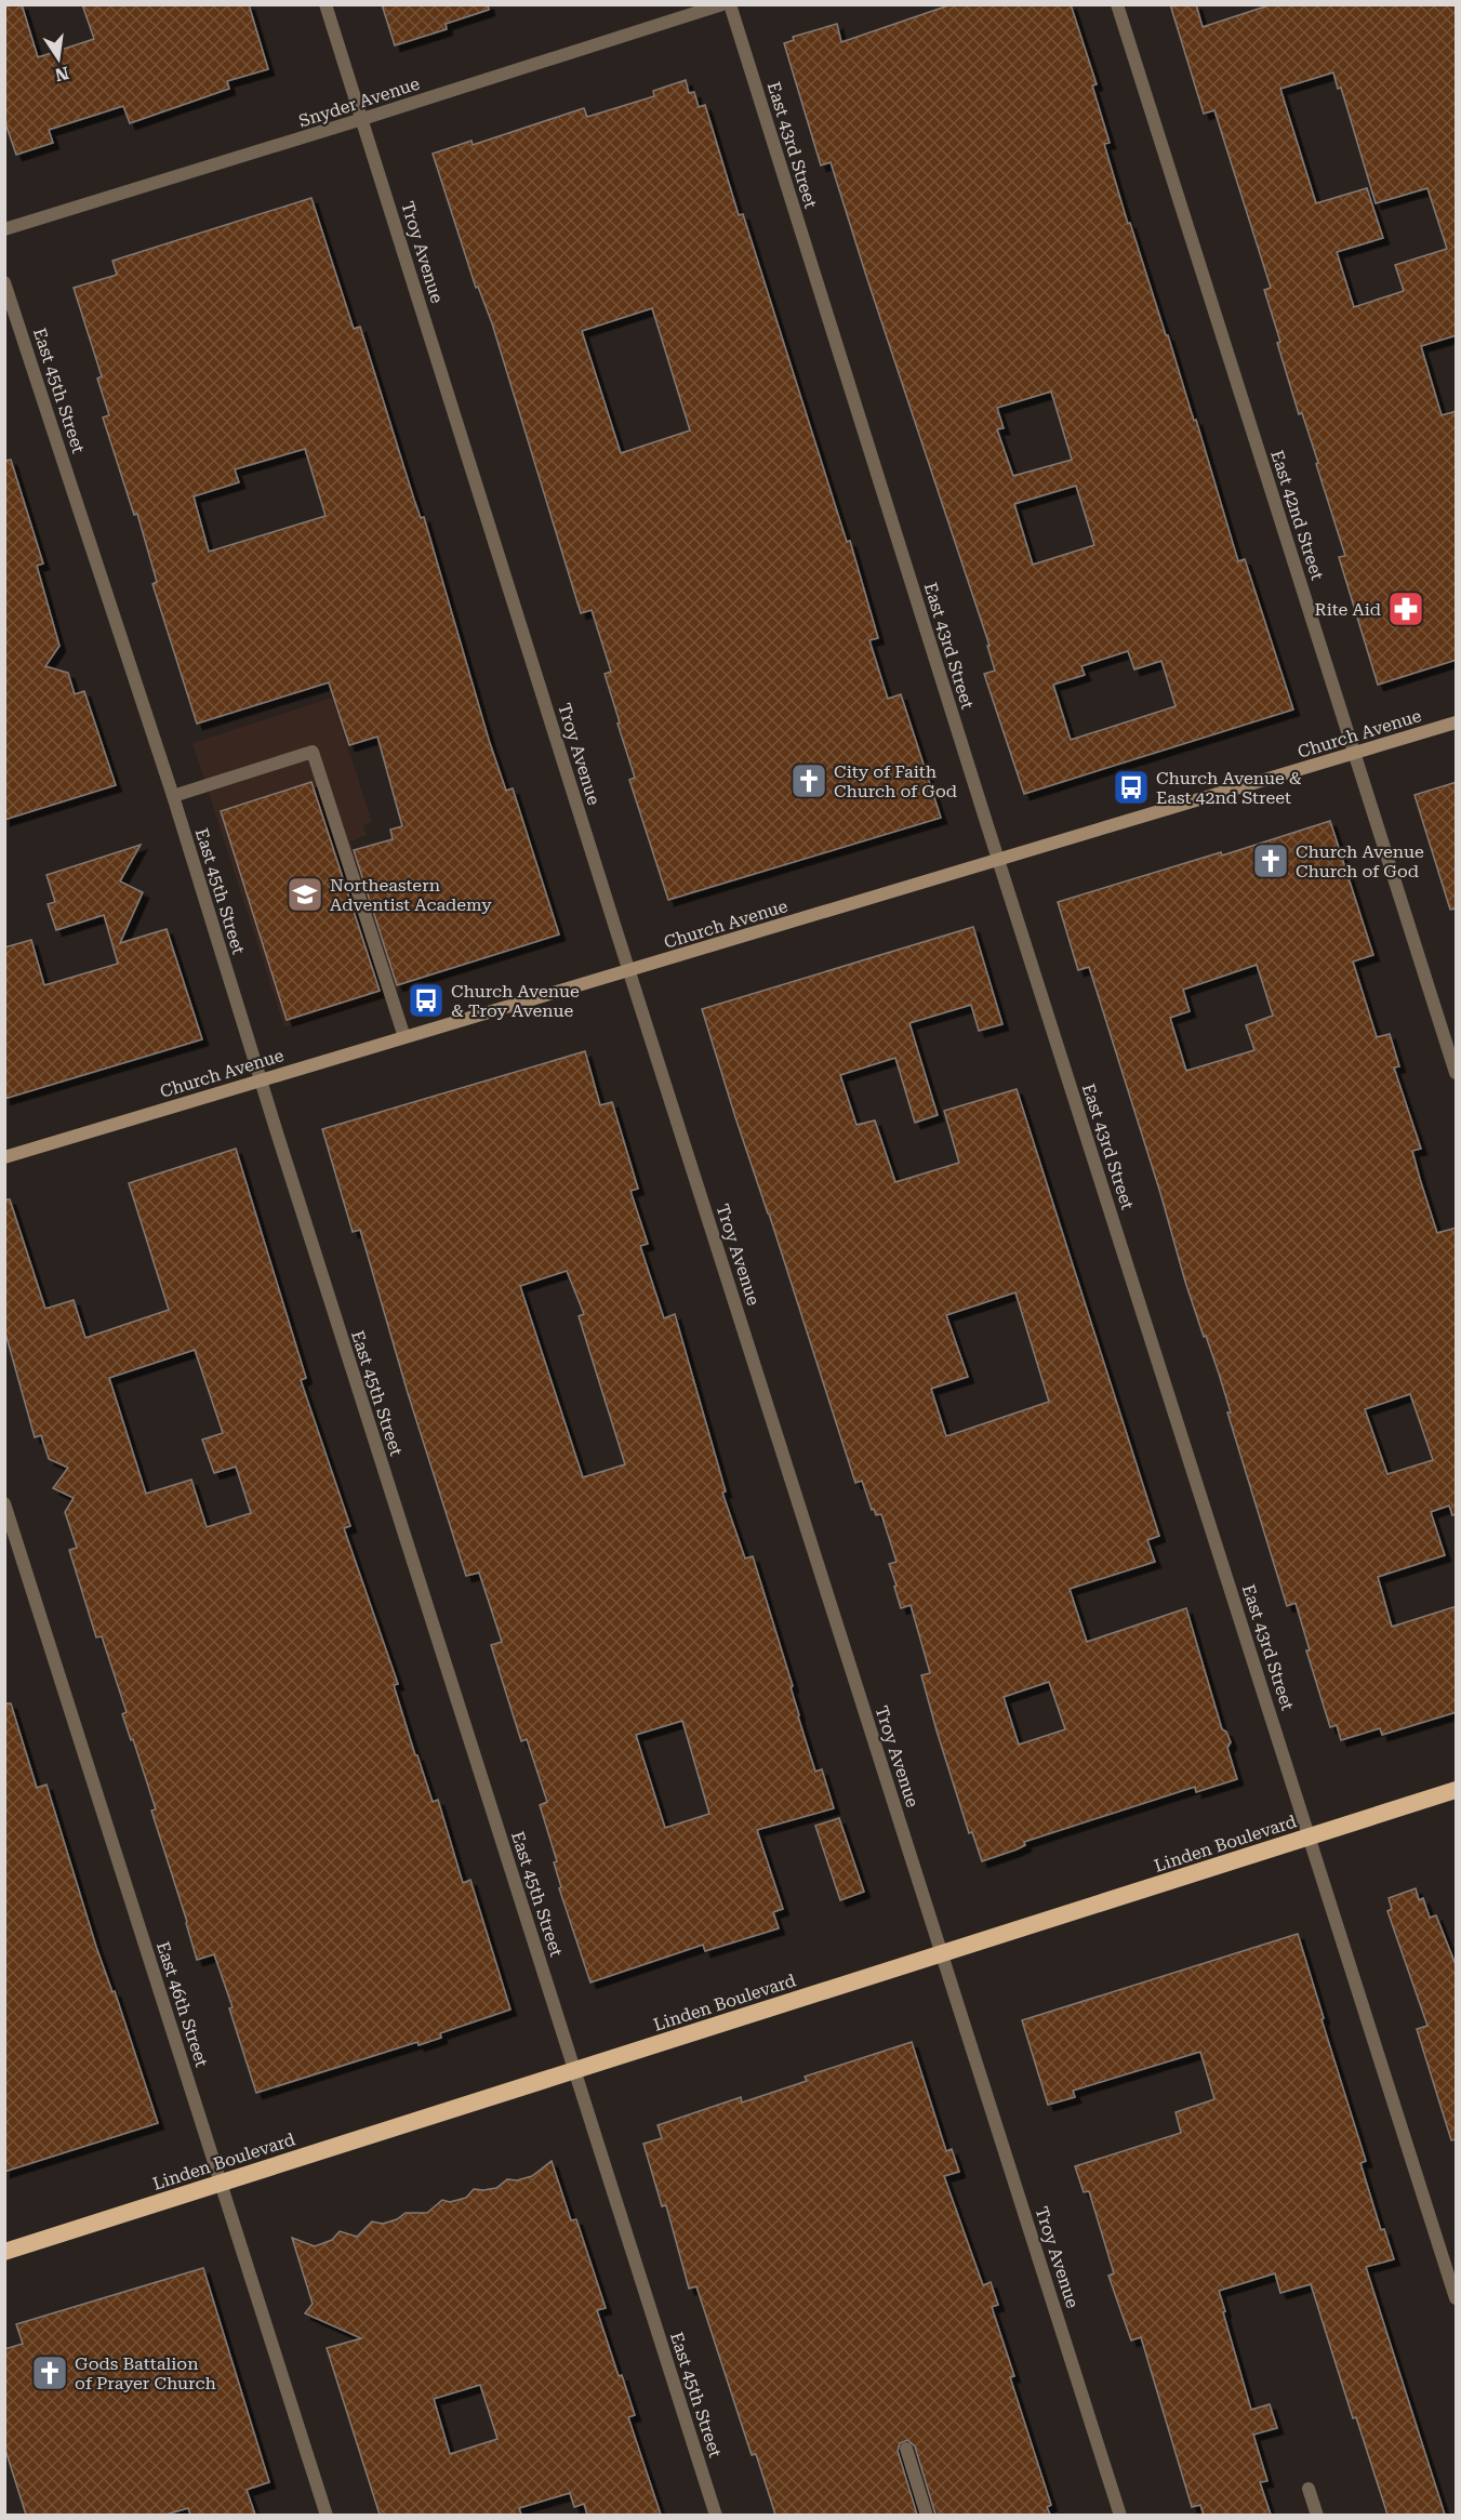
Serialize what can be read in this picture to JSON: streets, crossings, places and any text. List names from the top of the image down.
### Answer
{
  "streets": {
    "highway": ["Linden Boulevard"],
    "main road": ["Church Avenue"],
    "street": [
      "Snyder Avenue",
      "East 43rd Street",
      "Troy Avenue",
      "East 45th Street",
      "East 42nd Street",
      "East 46th Street"
    ]
  },
  "crossings": [
    ["Snyder Avenue", "Troy Avenue"],
    ["East 43rd Street", "Church Avenue"],
    ["East 43rd Street", "Linden Boulevard"],
    ["Troy Avenue", "Church Avenue"],
    ["Troy Avenue", "Linden Boulevard"],
    ["East 45th Street", "Church Avenue"],
    ["East 45th Street", "Linden Boulevard"],
    ["East 42nd Street", "Church Avenue"],
    ["Linden Boulevard", "East 46th Street"]
  ],
  "places": {
    "pharmacy": ["Rite Aid"],
    "church": ["City of Faith Church of God", "Church Avenue Church of God", "Gods Battalion of Prayer Church"],
    "bus stop": ["Church Avenue & East 42nd Street", "Church Avenue & Troy Avenue"],
    "school or university": ["Northeastern Adventist Academy"]
  },
  "north": "bottom"
}
